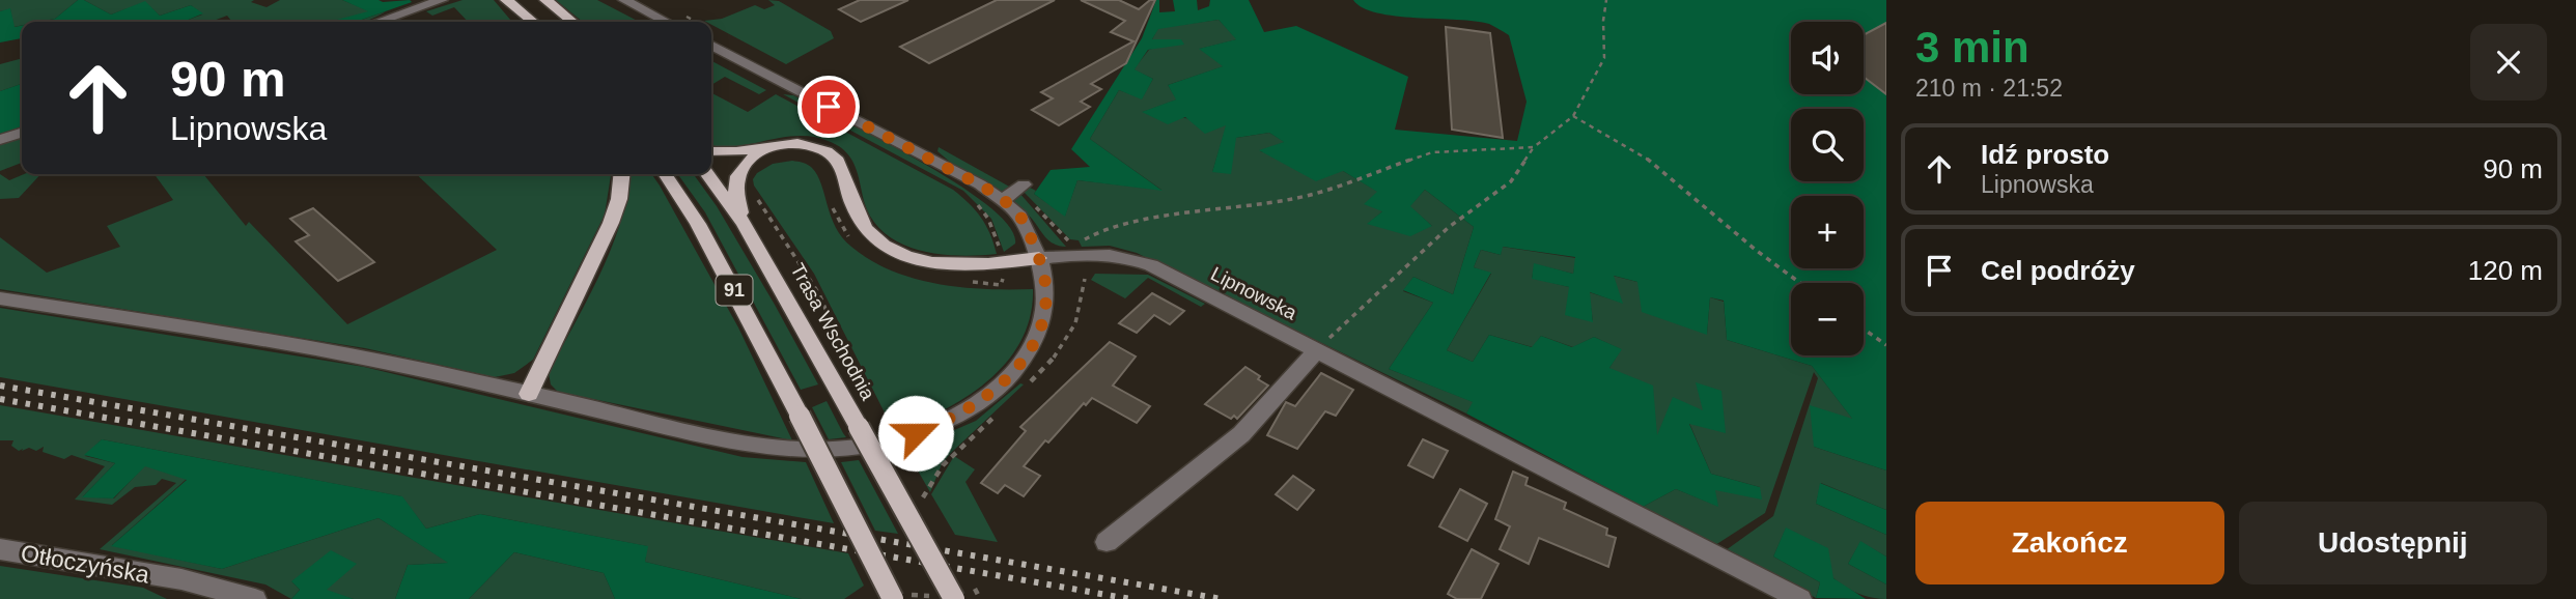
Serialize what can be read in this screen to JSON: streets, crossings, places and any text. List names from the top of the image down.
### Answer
{
  "streets": {
    "main road": ["91", "Trasa Wschodnia"],
    "street": ["Lipnowska", "Otłoczyńska"]
  },
  "page": {
    "heading": ["3 min", "210 m · 21:52"],
    "map_buttons": ["+", "−"],
    "turn": ["90 m", "Lipnowska"],
    "list": [
      {
        "name": "Idź prosto",
        "note": "Lipnowska",
        "value": "90 m"
      },
      {
        "name": "Cel podróży",
        "value": "120 m"
      }
    ],
    "buttons": ["Zakończ", "Udostępnij"]
  }
}
